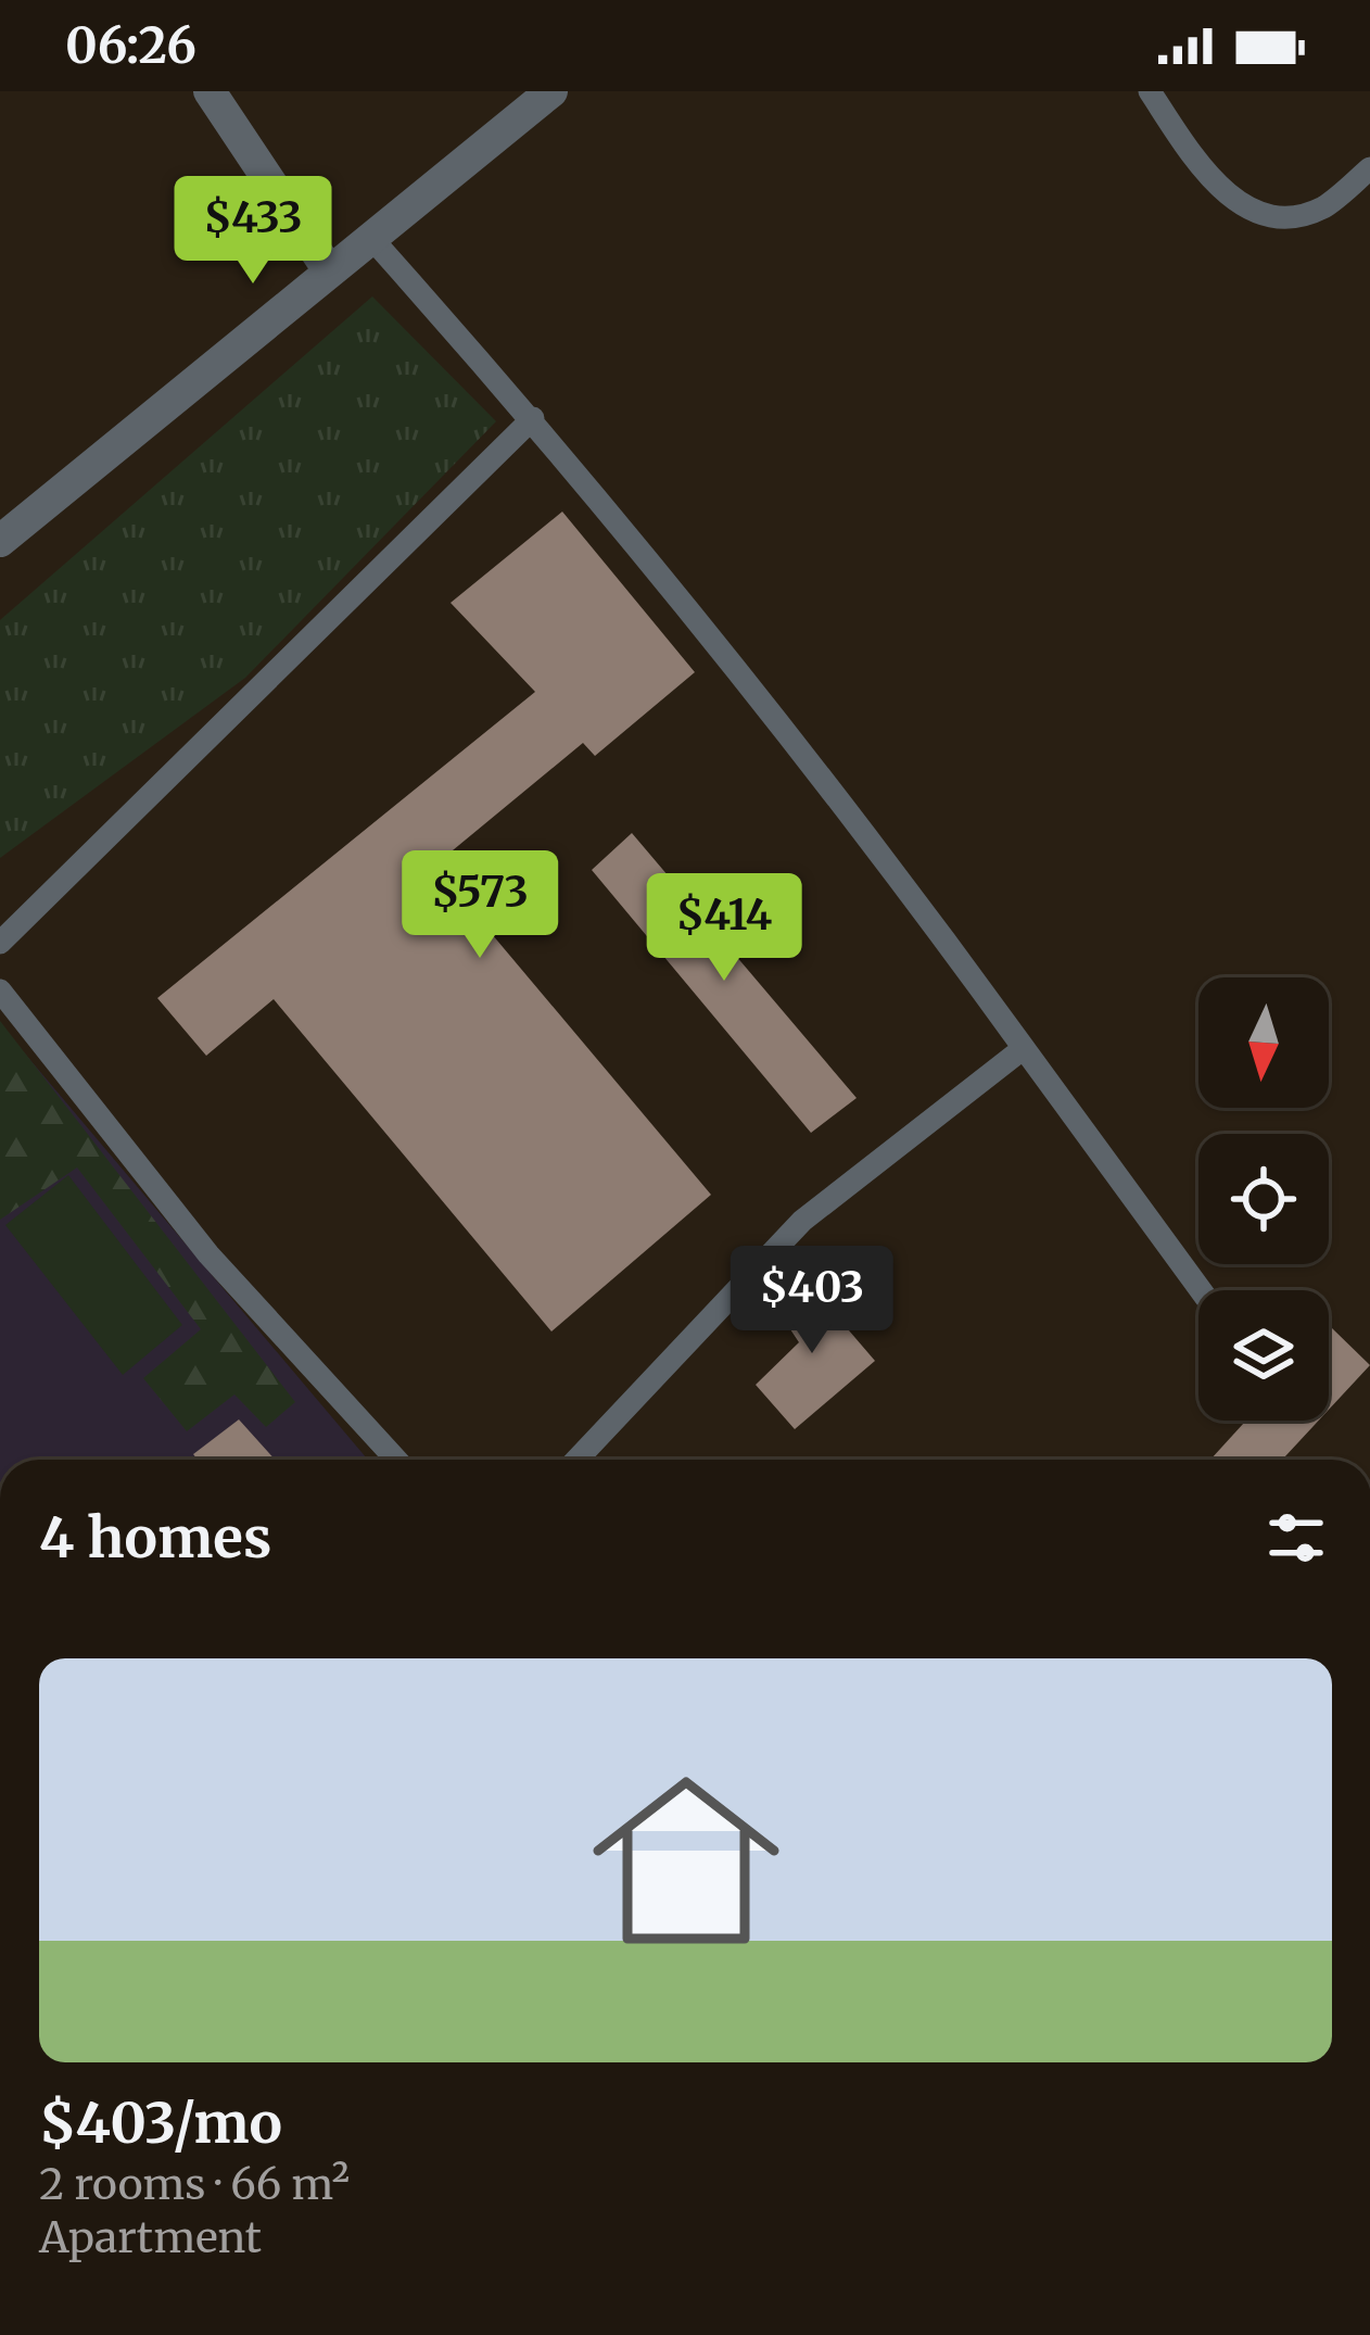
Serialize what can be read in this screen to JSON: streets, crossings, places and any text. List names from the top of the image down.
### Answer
{
  "north": "bottom",
  "page": {
    "status": "06:26",
    "price": [
      "$433",
      "$573",
      "$414",
      "$403"
    ],
    "heading": "4 homes",
    "list": [
      {
        "name": "$403/mo",
        "note": "2 rooms · 66 m² · Apartment"
      }
    ]
  }
}
